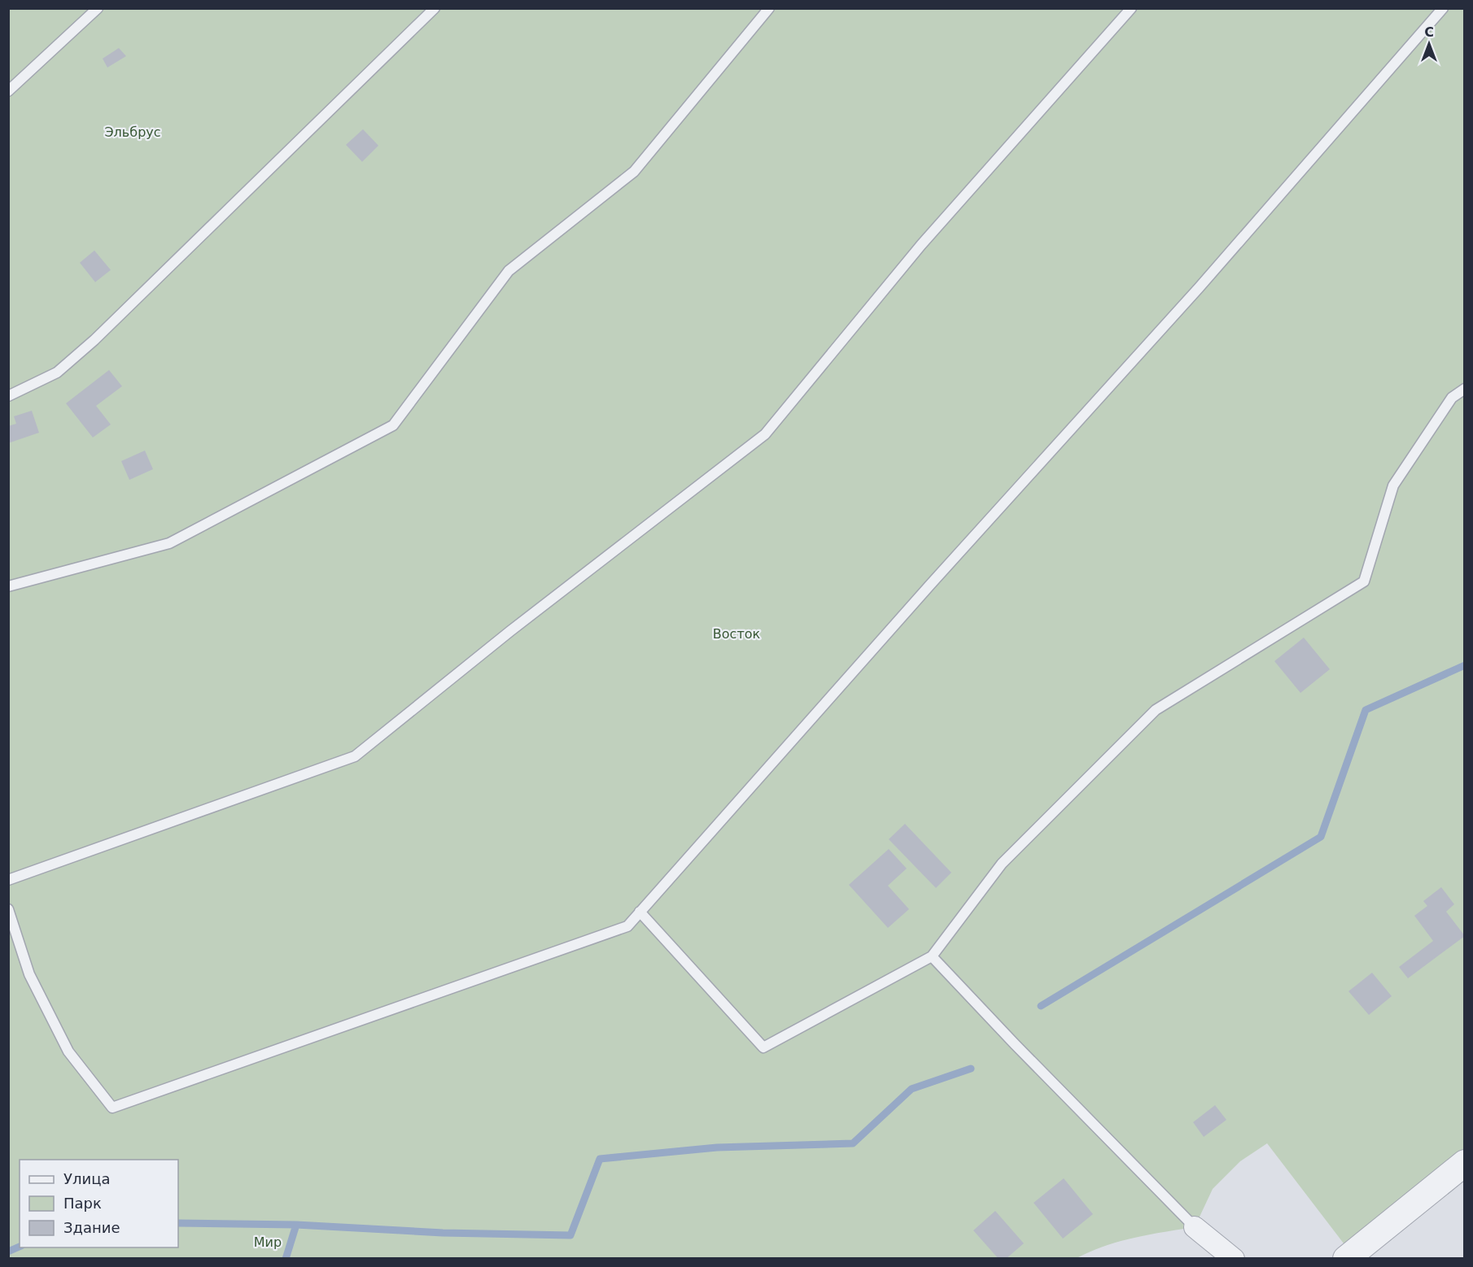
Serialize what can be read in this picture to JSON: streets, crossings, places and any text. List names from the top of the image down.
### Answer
{
  "parks": ["Эльбрус", "Восток", "Мир"],
  "legend": ["Улица", "Парк", "Здание"],
  "north": "top"
}
